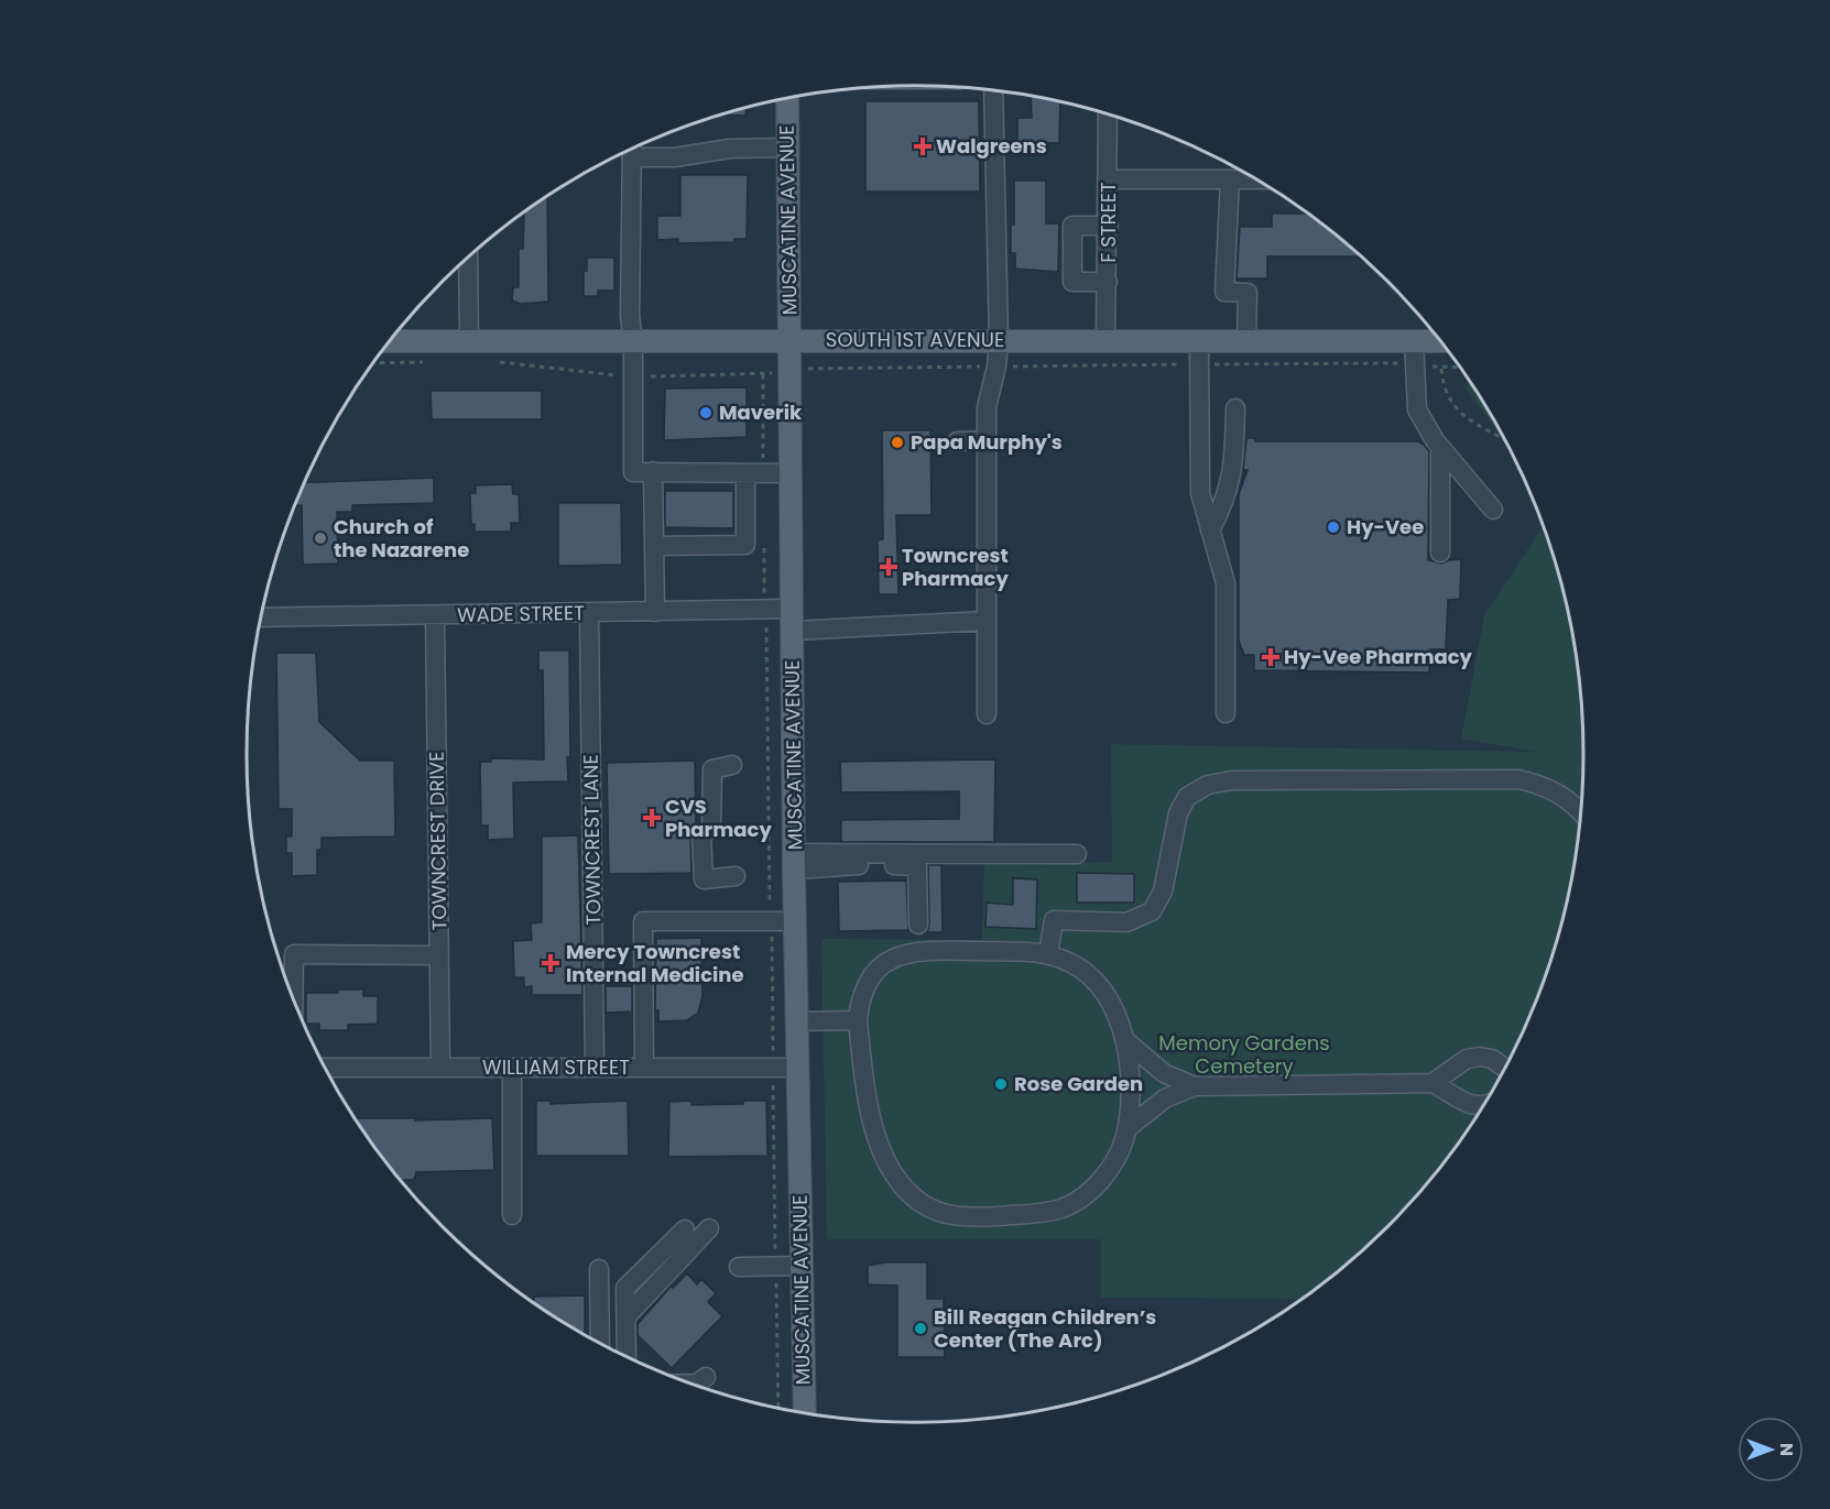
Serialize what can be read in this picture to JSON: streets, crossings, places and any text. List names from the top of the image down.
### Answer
{
  "streets": {
    "main road": ["MUSCATINE AVENUE", "SOUTH 1ST AVENUE"],
    "street": [
      "F STREET",
      "WADE STREET",
      "TOWNCREST LANE",
      "TOWNCREST DRIVE",
      "WILLIAM STREET"
    ]
  },
  "crossings": [
    ["MUSCATINE AVENUE", "SOUTH 1ST AVENUE"],
    ["MUSCATINE AVENUE", "WADE STREET"],
    ["MUSCATINE AVENUE", "WILLIAM STREET"],
    ["F STREET", "SOUTH 1ST AVENUE"],
    ["WADE STREET", "TOWNCREST LANE"],
    ["WADE STREET", "TOWNCREST DRIVE"],
    ["TOWNCREST LANE", "WILLIAM STREET"],
    ["TOWNCREST DRIVE", "WILLIAM STREET"]
  ],
  "parks": ["Memory Gardens Cemetery"],
  "places": {
    "health": [
      "Walgreens",
      "Towncrest Pharmacy",
      "Hy-Vee Pharmacy",
      "CVS Pharmacy",
      "Mercy Towncrest Internal Medicine"
    ],
    "other": [
      "Maverik",
      "Papa Murphy's",
      "Hy-Vee",
      "Church of the Nazarene",
      "Rose Garden",
      "Bill Reagan Children’s Center (The Arc)"
    ]
  },
  "north": "right"
}
